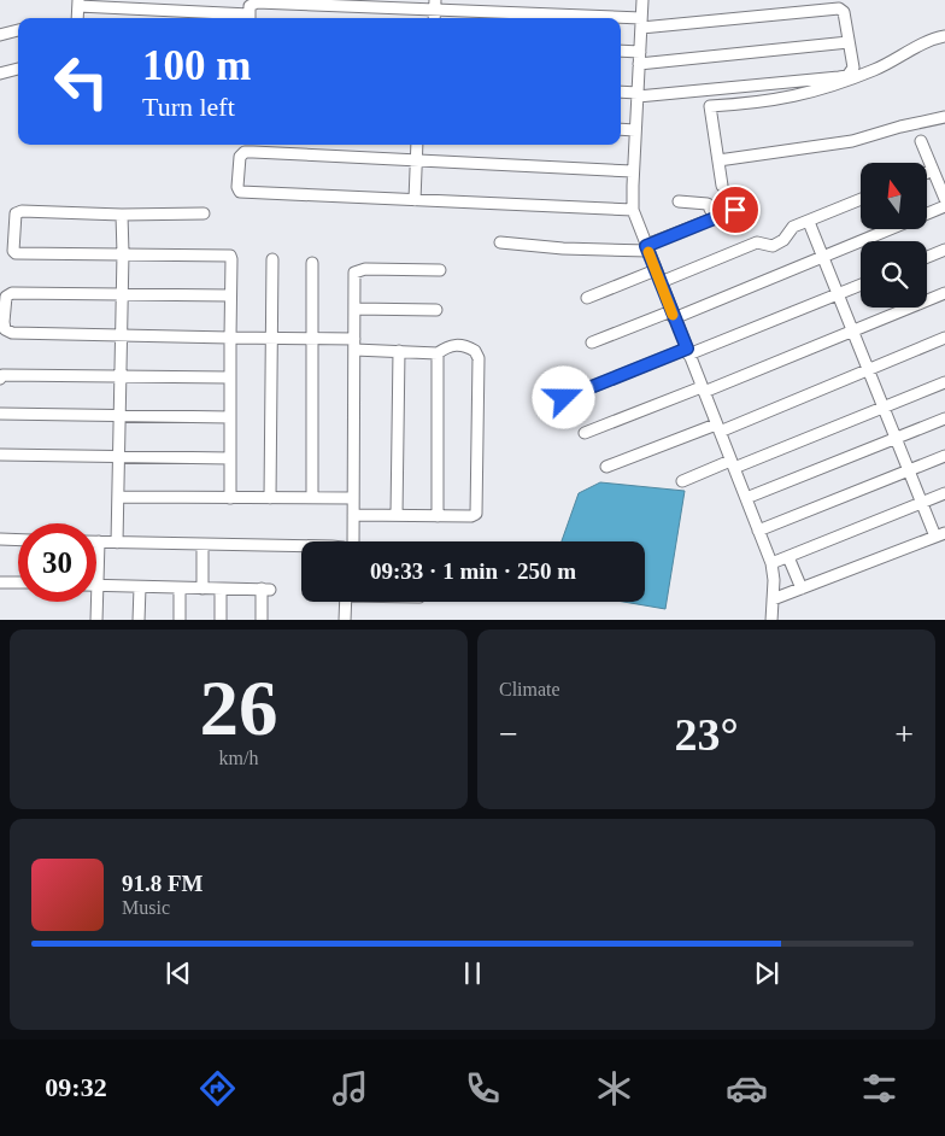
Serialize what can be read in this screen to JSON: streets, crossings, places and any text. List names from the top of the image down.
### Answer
{
  "north": "top",
  "page": {
    "turn": ["100 m", "Turn left"],
    "limit": "30",
    "trip": "09:33 · 1 min · 250 m",
    "tile": [
      ["26", "km/h"],
      "Climate"
    ],
    "heat": ["−", "23°", "+"],
    "song": ["91.8 FM", "Music"],
    "tabs": "09:32"
  }
}
